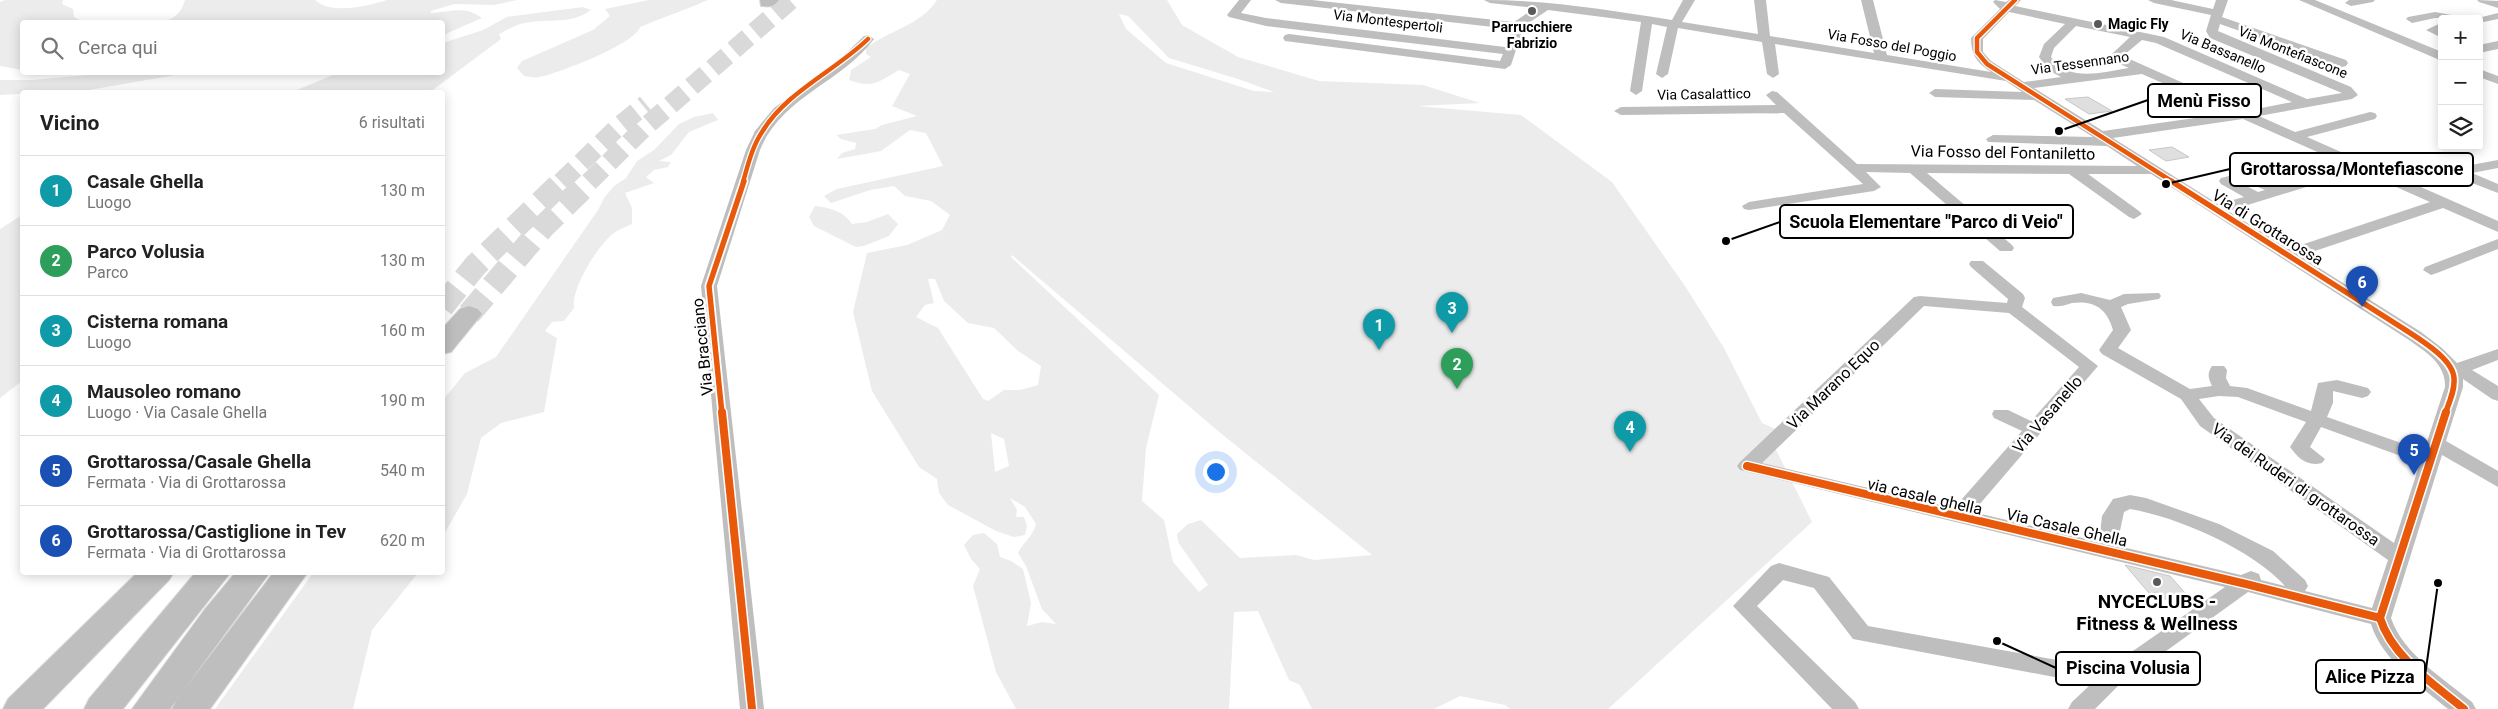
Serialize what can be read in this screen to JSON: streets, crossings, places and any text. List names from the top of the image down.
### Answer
{
  "streets": {
    "street": [
      "Via Montespertoli",
      "Via Fosso del Poggio",
      "Via Bassanello",
      "Via Montefiascone",
      "Via Tessennano",
      "Via Casalattico",
      "Via Fosso del Fontaniletto",
      "Via di Grottarossa",
      "Via Bracciano",
      "Via Marano Equo",
      "Via Vasanello",
      "Via dei Ruderi di grottarossa",
      "via casale ghella",
      "Via Casale Ghella"
    ]
  },
  "crossings": [
    ["Via Fosso del Poggio", "Via Tessennano"],
    ["Via Fosso del Poggio", "Via di Grottarossa"],
    ["Via Bassanello", "Via Montefiascone"],
    ["Via Bassanello", "Via di Grottarossa"],
    ["Via Montefiascone", "Via di Grottarossa"],
    ["Via Tessennano", "Via di Grottarossa"],
    ["Via Fosso del Fontaniletto", "Via di Grottarossa"],
    ["Via Marano Equo", "Via Vasanello"],
    ["Via Marano Equo", "Via Casale Ghella"],
    ["Via Vasanello", "via casale ghella"],
    ["Via Vasanello", "Via Casale Ghella"],
    ["via casale ghella", "Via Casale Ghella"]
  ],
  "places": [
    "Parrucchiere Fabrizio",
    "Magic Fly",
    "Menù Fisso",
    "Grottarossa/Montefiascone",
    "Scuola Elementare \"Parco di Veio\"",
    "NYCECLUBS - Fitness & Wellness",
    "Alice Pizza",
    "Piscina Volusia"
  ],
  "page": {
    "map_buttons": ["+", "−"],
    "search": "Cerca qui",
    "heading": ["Vicino", "6 risultati"],
    "list": [
      {
        "mark": "1",
        "name": "Casale Ghella",
        "note": "Luogo",
        "value": "130 m"
      },
      {
        "mark": "2",
        "name": "Parco Volusia",
        "note": "Parco",
        "value": "130 m"
      },
      {
        "mark": "3",
        "name": "Cisterna romana",
        "note": "Luogo",
        "value": "160 m"
      },
      {
        "mark": "4",
        "name": "Mausoleo romano",
        "note": "Luogo · Via Casale Ghella",
        "value": "190 m"
      },
      {
        "mark": "5",
        "name": "Grottarossa/Casale Ghella",
        "note": "Fermata · Via di Grottarossa",
        "value": "540 m"
      },
      {
        "mark": "6",
        "name": "Grottarossa/Castiglione in Tev",
        "note": "Fermata · Via di Grottarossa",
        "value": "620 m"
      }
    ],
    "pins": [
      "6",
      "3",
      "1",
      "2",
      "4",
      "5"
    ]
  }
}
